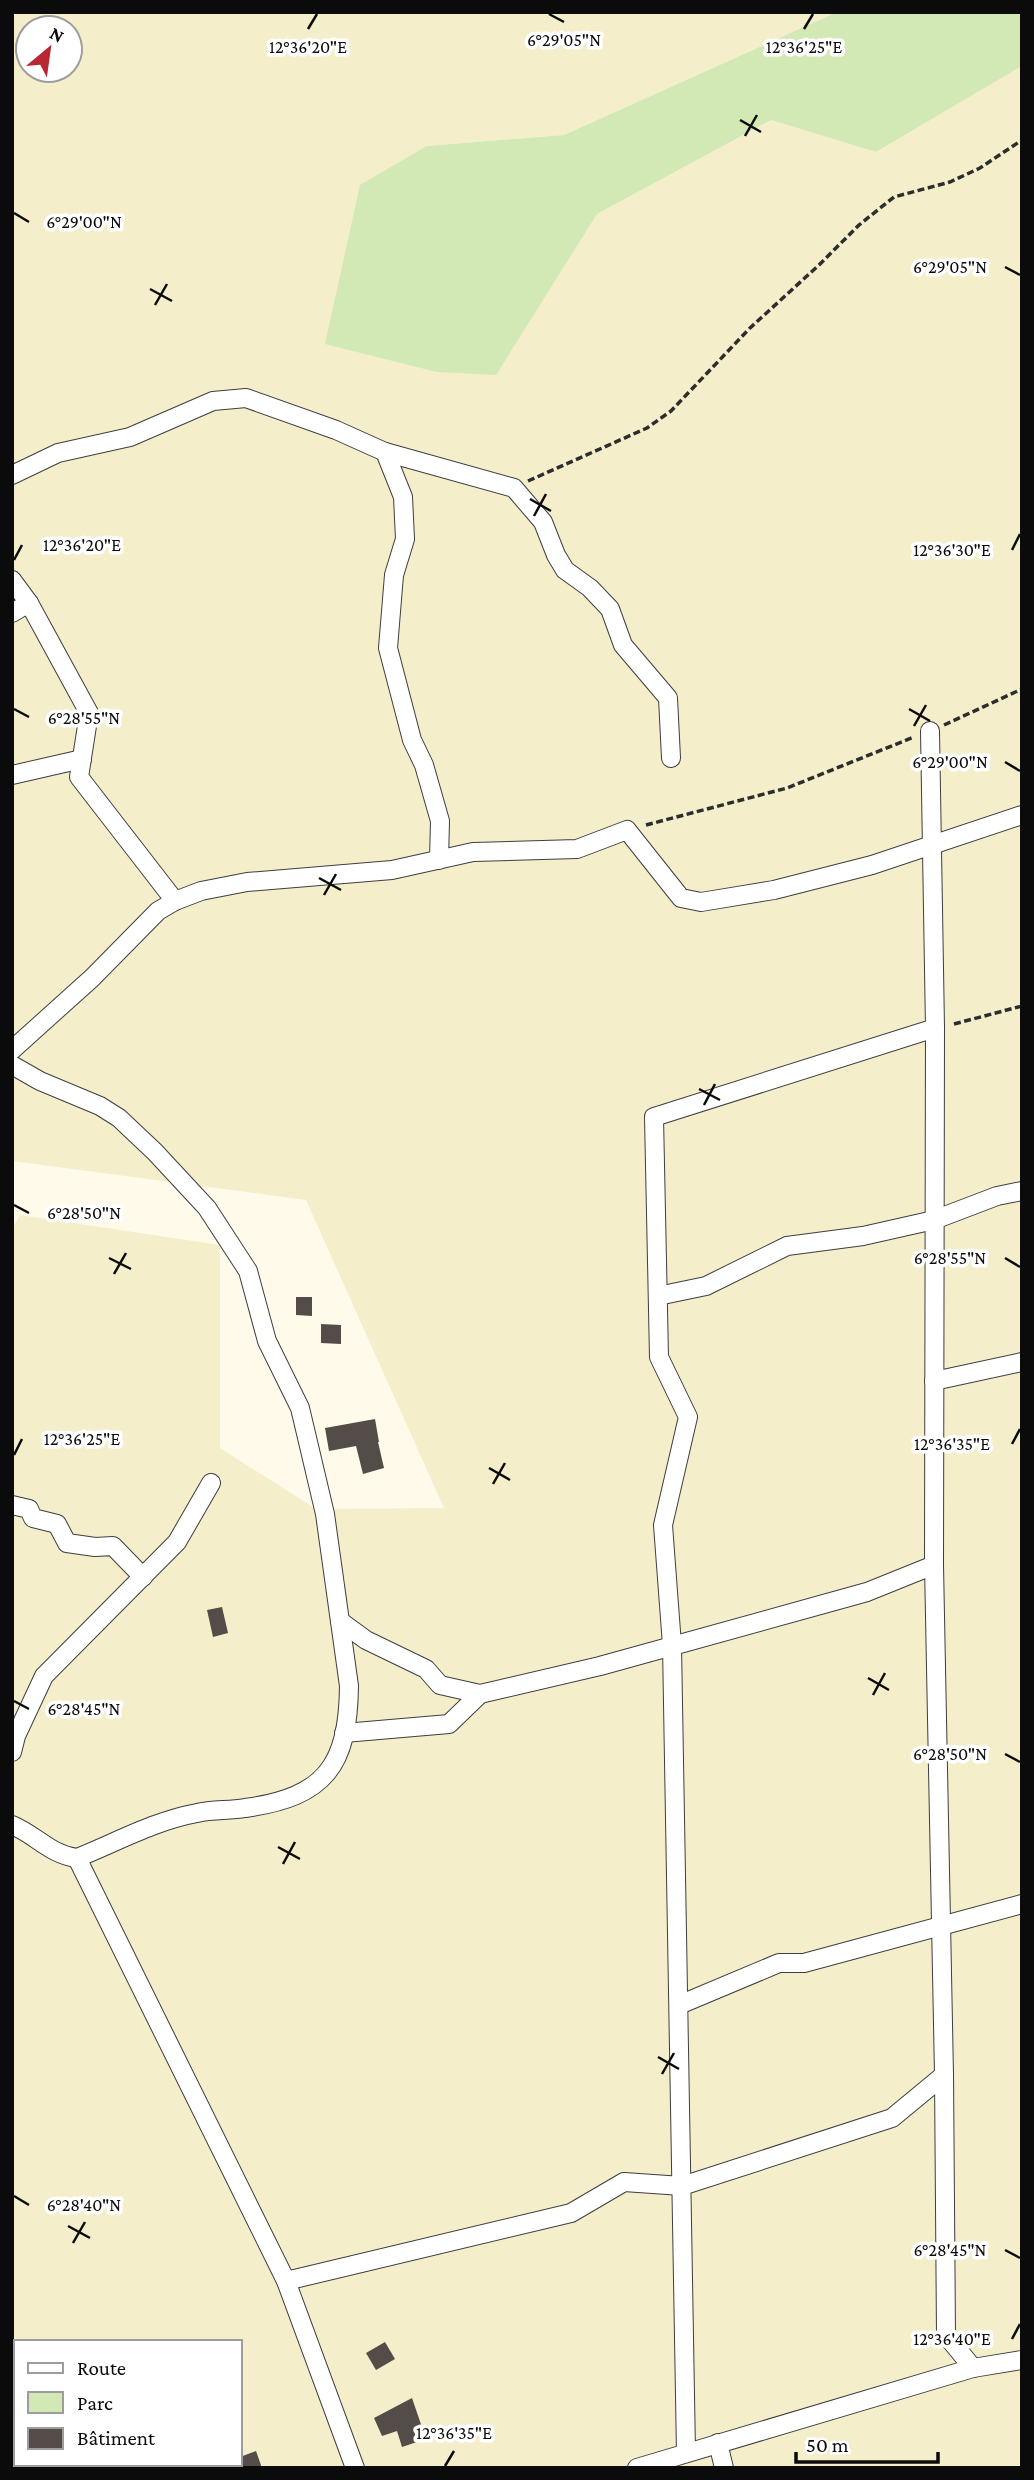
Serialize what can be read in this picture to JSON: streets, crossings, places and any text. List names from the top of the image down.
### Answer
{
  "legend": ["Route", "Parc", "Bâtiment"],
  "scale_bar": "50 m",
  "north": "top right",
  "coordinates": [
    "6°29'05\"N",
    "12°36'20\"E",
    "12°36'25\"E",
    "6°29'00\"N",
    "12°36'30\"E",
    "6°28'55\"N",
    "6°28'50\"N",
    "12°36'35\"E",
    "6°28'45\"N",
    "6°28'40\"N",
    "12°36'40\"E"
  ]
}
